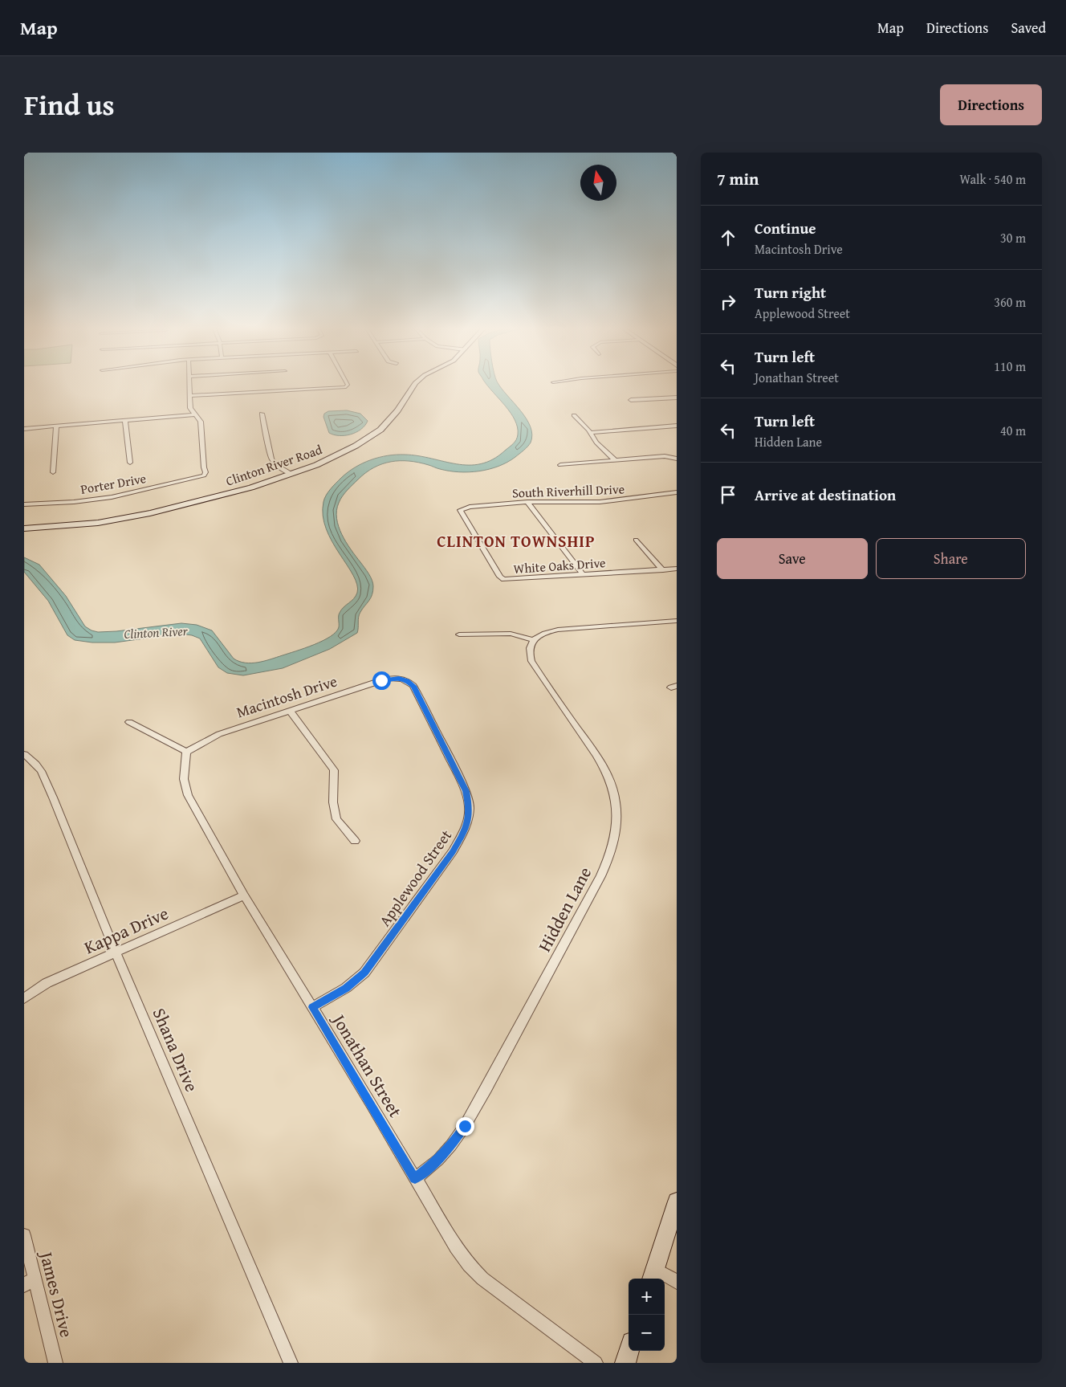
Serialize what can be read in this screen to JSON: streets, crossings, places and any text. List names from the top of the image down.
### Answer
{
  "streets": {
    "street": [
      "Clinton River Road",
      "Porter Drive",
      "South Riverhill Drive",
      "White Oaks Drive",
      "Macintosh Drive",
      "Applewood Street",
      "Hidden Lane",
      "Kappa Drive",
      "Shana Drive",
      "Jonathan Street",
      "James Drive"
    ]
  },
  "crossings": [
    ["South Riverhill Drive", "White Oaks Drive"],
    ["Macintosh Drive", "Applewood Street"],
    ["Macintosh Drive", "Jonathan Street"],
    ["Applewood Street", "Jonathan Street"],
    ["Hidden Lane", "Jonathan Street"],
    ["Kappa Drive", "Shana Drive"],
    ["Kappa Drive", "Jonathan Street"]
  ],
  "districts": ["CLINTON TOWNSHIP"],
  "water": ["Clinton River"],
  "north": "top",
  "page": {
    "header": "Map",
    "nav": ["Map", "Directions", "Saved"],
    "title": "Find us",
    "buttons": [
      "Directions",
      ["Save", "Share"]
    ],
    "heading": ["7 min", "Walk · 540 m"],
    "list": [
      ["Continue", "Macintosh Drive", "30 m"],
      ["Turn right", "Applewood Street", "360 m"],
      ["Turn left", "Jonathan Street", "110 m"],
      ["Turn left", "Hidden Lane", "40 m"],
      "Arrive at destination"
    ],
    "map_buttons": ["+", "−"]
  }
}
